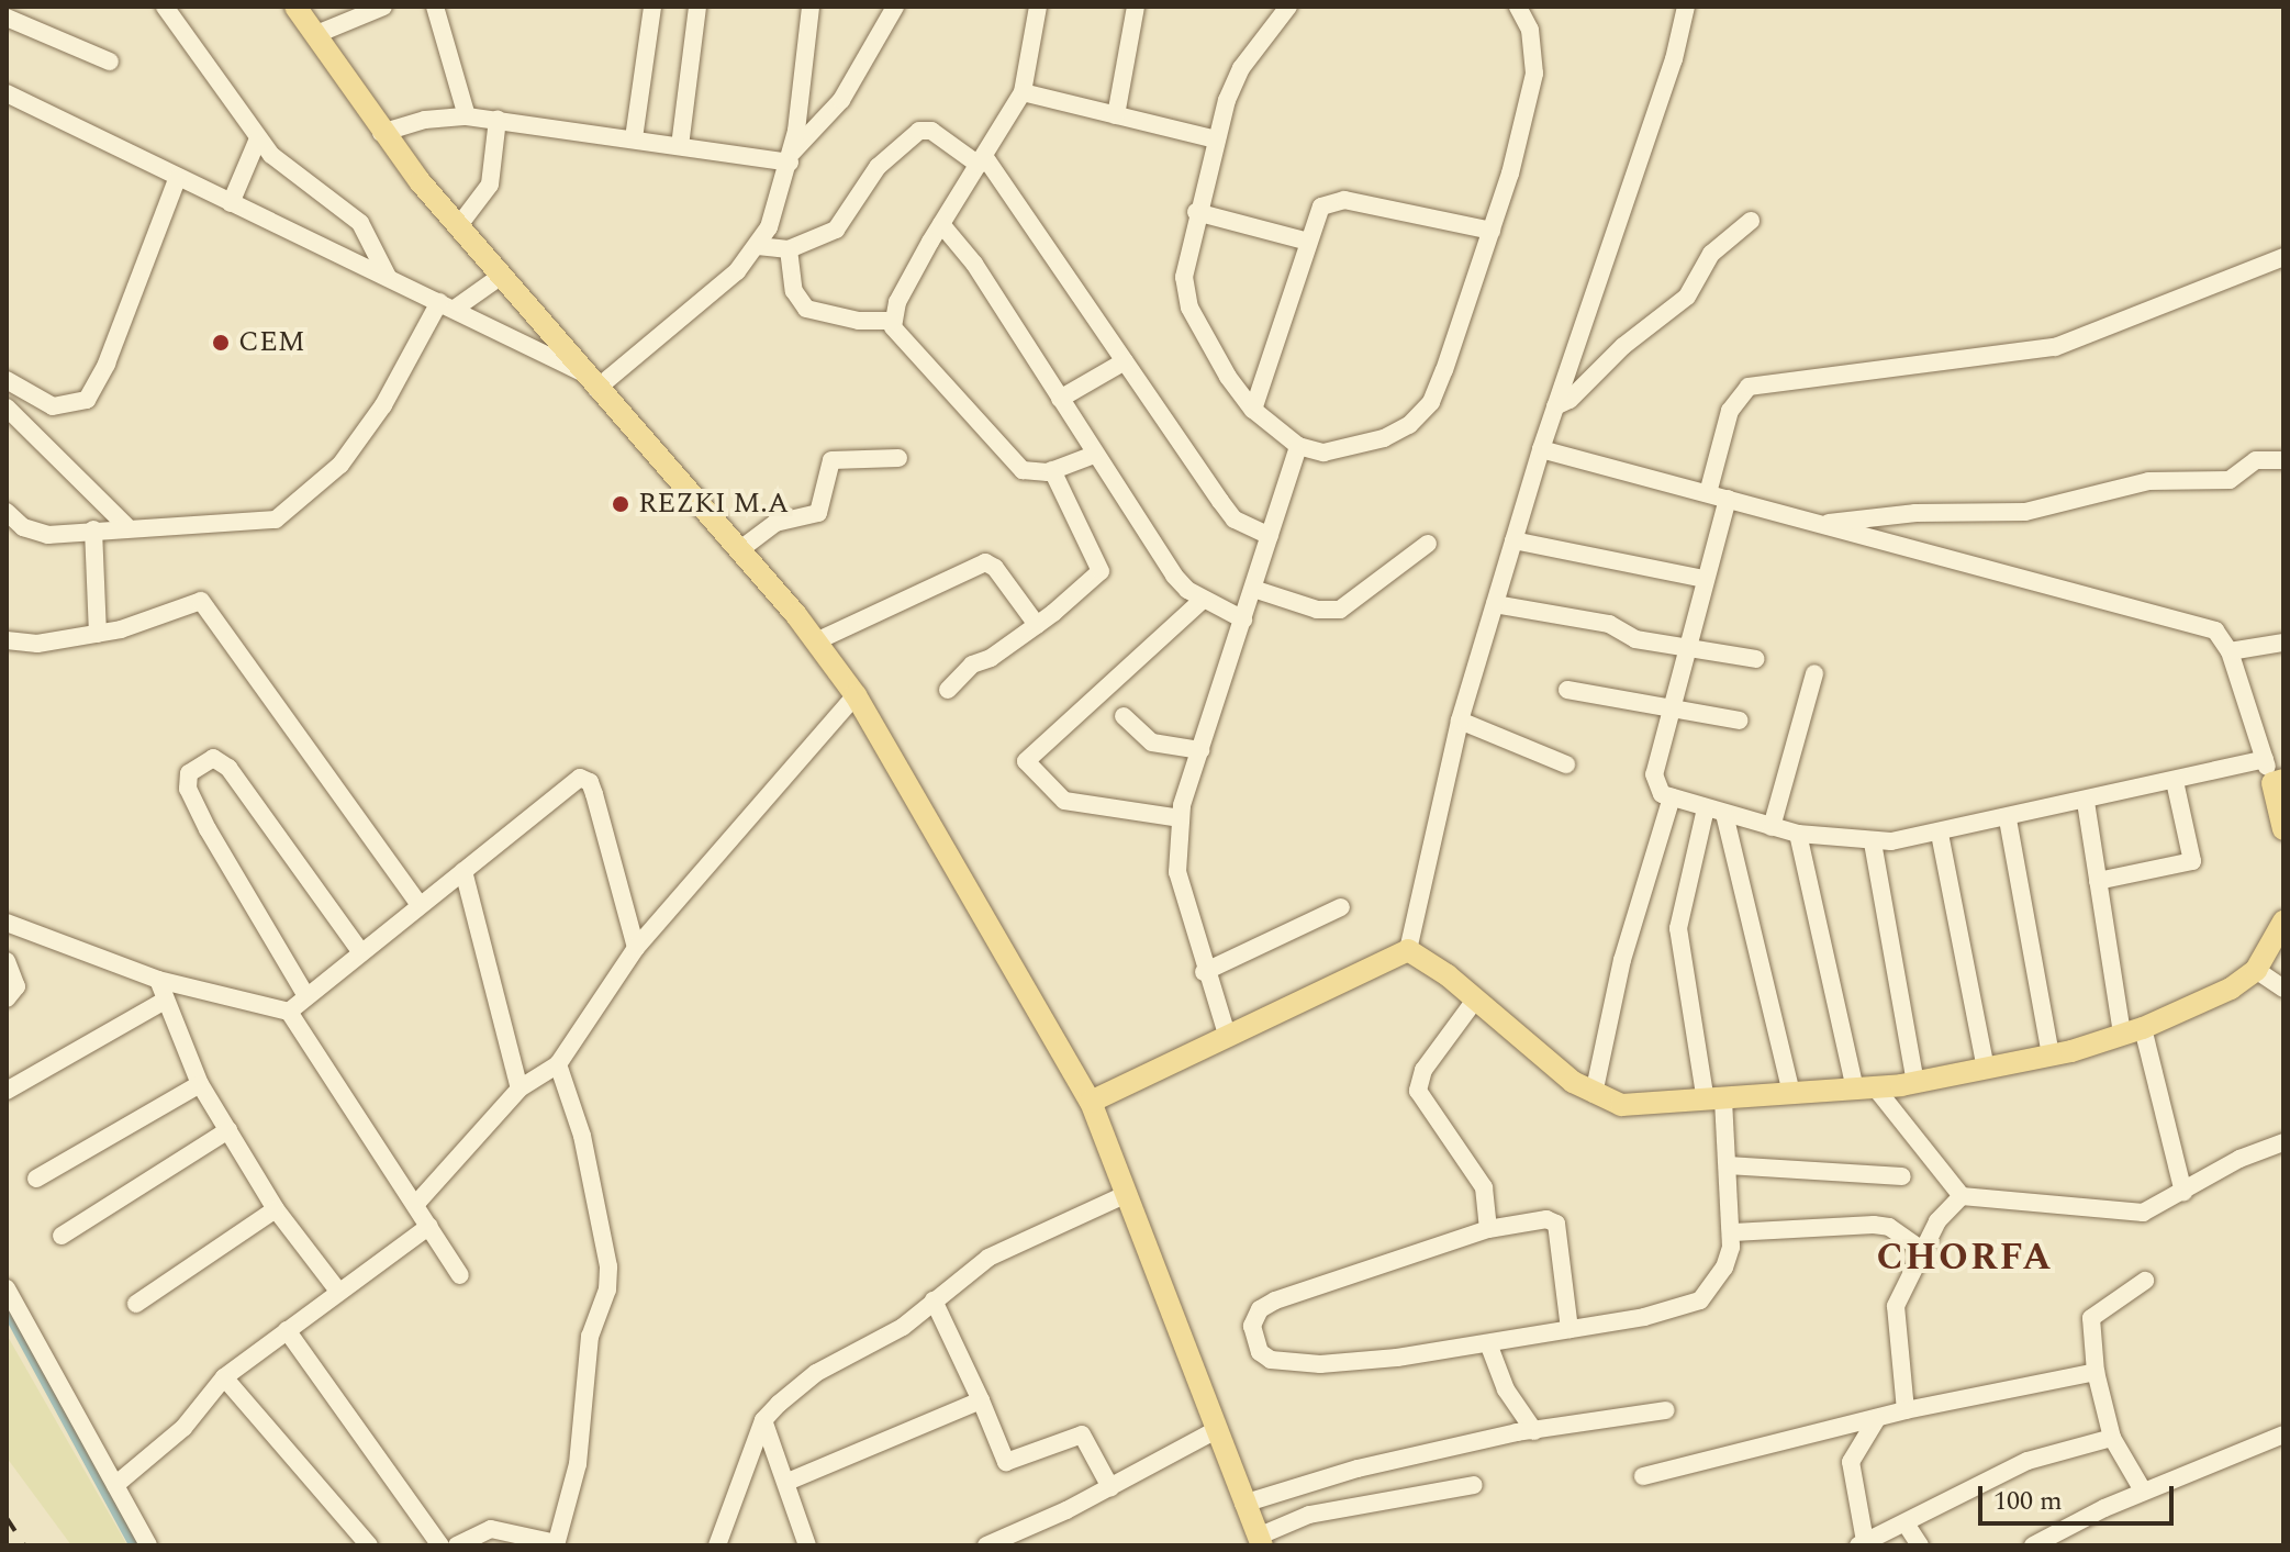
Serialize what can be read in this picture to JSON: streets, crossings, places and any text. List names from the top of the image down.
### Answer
{
  "districts": ["CHORFA"],
  "places": ["CEM", "REZKI M.A"],
  "scale_bar": "100 m"
}
